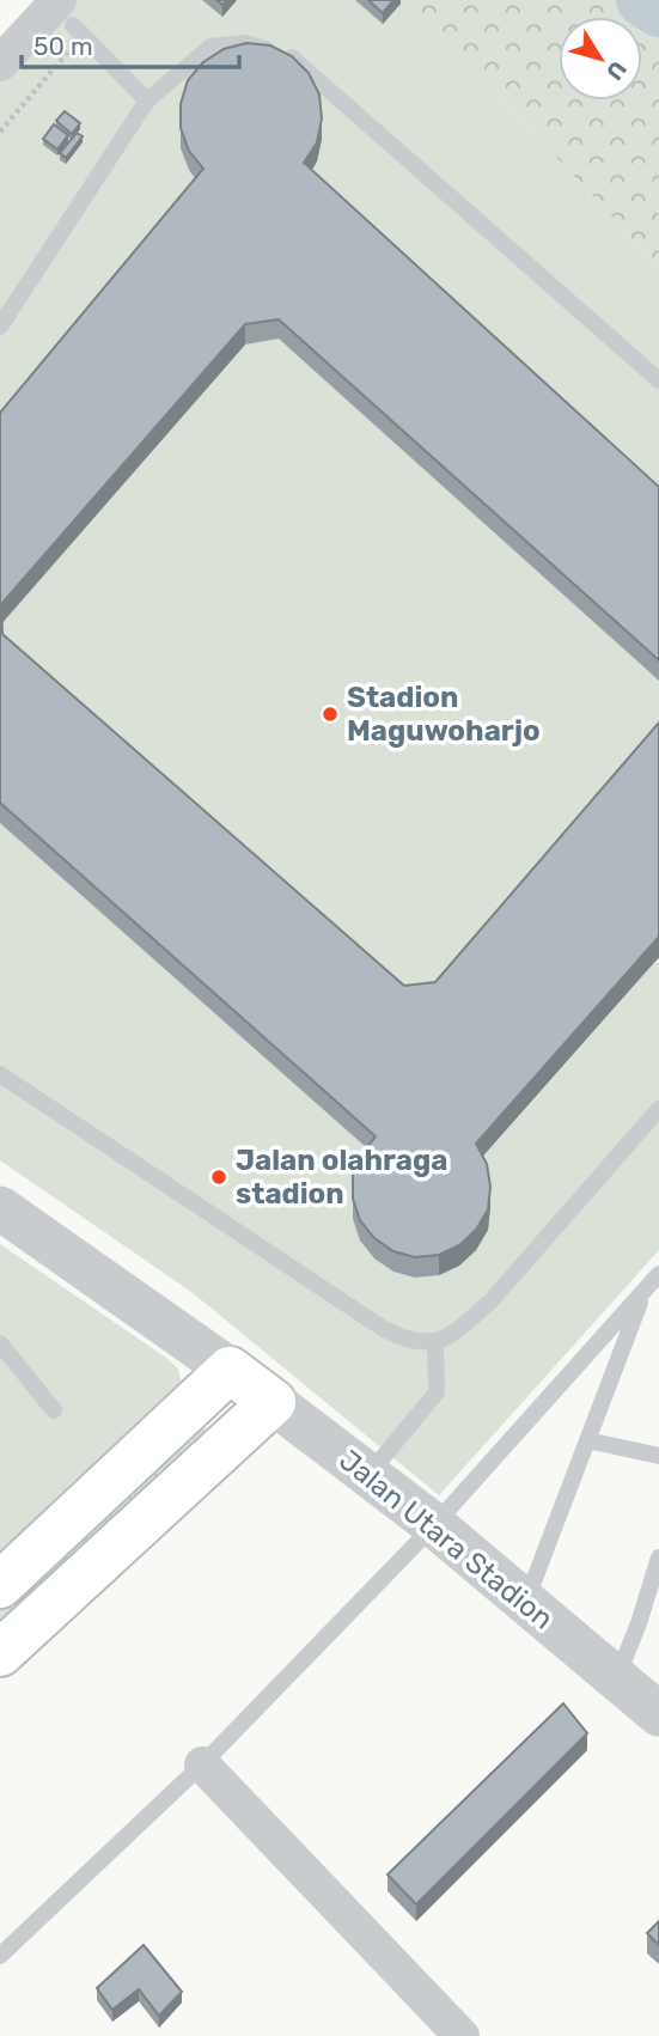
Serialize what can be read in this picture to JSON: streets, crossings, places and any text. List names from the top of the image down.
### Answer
{
  "streets": {
    "main road": ["Jalan Utara Stadion"]
  },
  "places": ["Stadion Maguwoharjo", "Jalan olahraga stadion"],
  "scale_bar": "50 m",
  "north": "bottom right"
}
